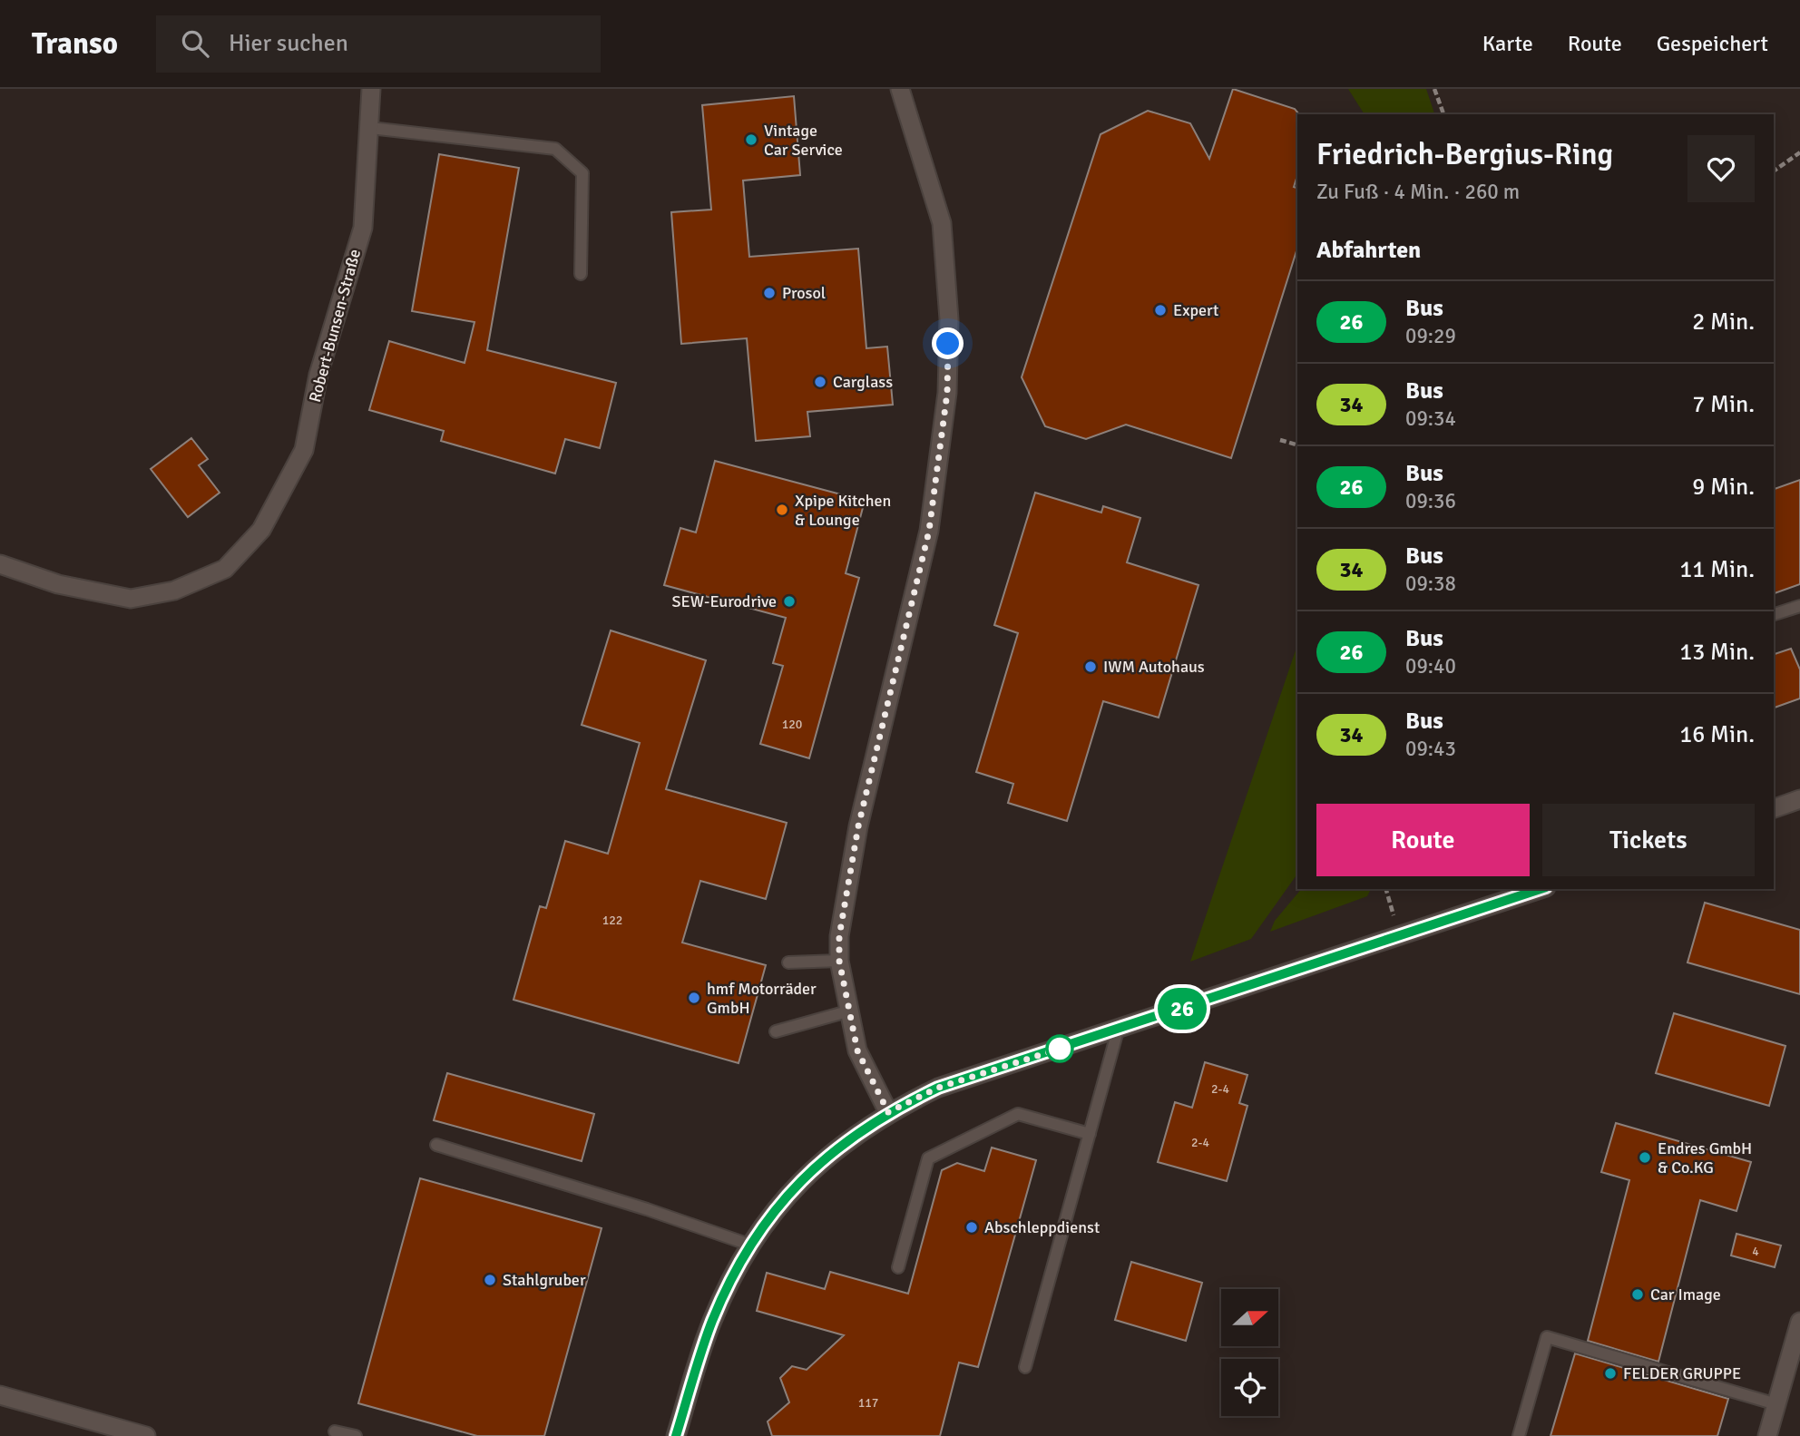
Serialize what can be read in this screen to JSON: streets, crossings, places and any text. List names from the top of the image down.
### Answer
{
  "streets": {
    "street": ["Robert-Bunsen-Straße"]
  },
  "places": [
    "Vintage Car Service",
    "Prosol",
    "Expert",
    "Carglass",
    "Xpipe Kitchen & Lounge",
    "SEW-Eurodrive",
    "IWM Autohaus",
    "hmf Motorräder GmbH",
    "Endres GmbH & Co.KG",
    "Abschleppdienst",
    "Stahlgruber",
    "Car Image",
    "FELDER GRUPPE"
  ],
  "lines": ["bus line 26"],
  "house_numbers": [
    "120",
    "122",
    "2-4",
    "2-4",
    "4",
    "117"
  ],
  "north": "right",
  "page": {
    "header": "Transo",
    "search": "Hier suchen",
    "nav": ["Karte", "Route", "Gespeichert"],
    "on_map": "26",
    "heading": [
      ["Friedrich-Bergius-Ring", "Zu Fuß · 4 Min. · 260 m"],
      "Abfahrten"
    ],
    "list": [
      {
        "mark": "26",
        "name": "Bus",
        "note": "09:29",
        "value": "2 Min."
      },
      {
        "mark": "34",
        "name": "Bus",
        "note": "09:34",
        "value": "7 Min."
      },
      {
        "mark": "26",
        "name": "Bus",
        "note": "09:36",
        "value": "9 Min."
      },
      {
        "mark": "34",
        "name": "Bus",
        "note": "09:38",
        "value": "11 Min."
      },
      {
        "mark": "26",
        "name": "Bus",
        "note": "09:40",
        "value": "13 Min."
      },
      {
        "mark": "34",
        "name": "Bus",
        "note": "09:43",
        "value": "16 Min."
      }
    ],
    "buttons": ["Route", "Tickets"]
  }
}
